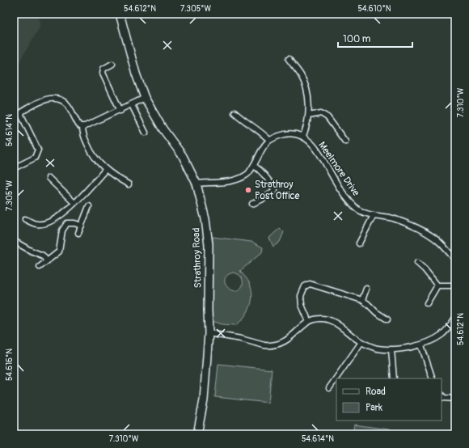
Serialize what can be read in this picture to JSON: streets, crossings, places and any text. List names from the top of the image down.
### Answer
{
  "streets": {
    "street": ["Meelmore Drive", "Strathroy Road"]
  },
  "places": ["Strathroy Post Office"],
  "legend": ["Road", "Park"],
  "scale_bar": "100 m",
  "coordinates": [
    "54.612°N",
    "7.305°W",
    "54.610°N",
    "7.310°W",
    "54.614°N",
    "54.616°N"
  ]
}
